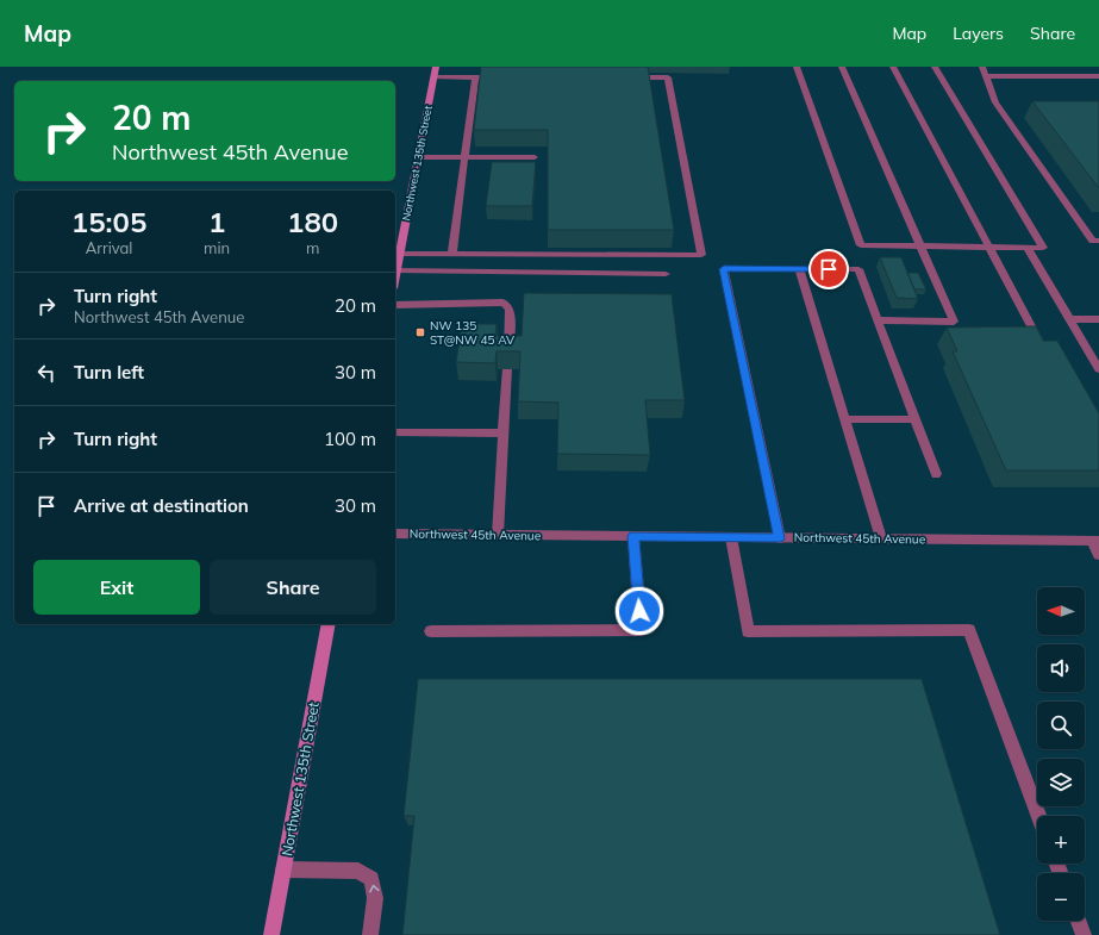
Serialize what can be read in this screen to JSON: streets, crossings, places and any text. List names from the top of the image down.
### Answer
{
  "streets": {
    "main road": ["Northwest 135th Street"],
    "street": ["Northwest 45th Avenue"]
  },
  "places": {
    "transit": ["NW 135 ST@NW 45 AV"]
  },
  "north": "left",
  "page": {
    "header": "Map",
    "nav": ["Map", "Layers", "Share"],
    "turn": ["20 m", "Northwest 45th Avenue"],
    "eta": [
      "15:05",
      "Arrival",
      "1",
      "min",
      "180",
      "m"
    ],
    "list": [
      {
        "name": "Turn right",
        "note": "Northwest 45th Avenue",
        "value": "20 m"
      },
      {
        "name": "Turn left",
        "value": "30 m"
      },
      {
        "name": "Turn right",
        "value": "100 m"
      },
      {
        "name": "Arrive at destination",
        "value": "30 m"
      }
    ],
    "buttons": ["Exit", "Share"],
    "map_buttons": ["+", "−"]
  }
}
